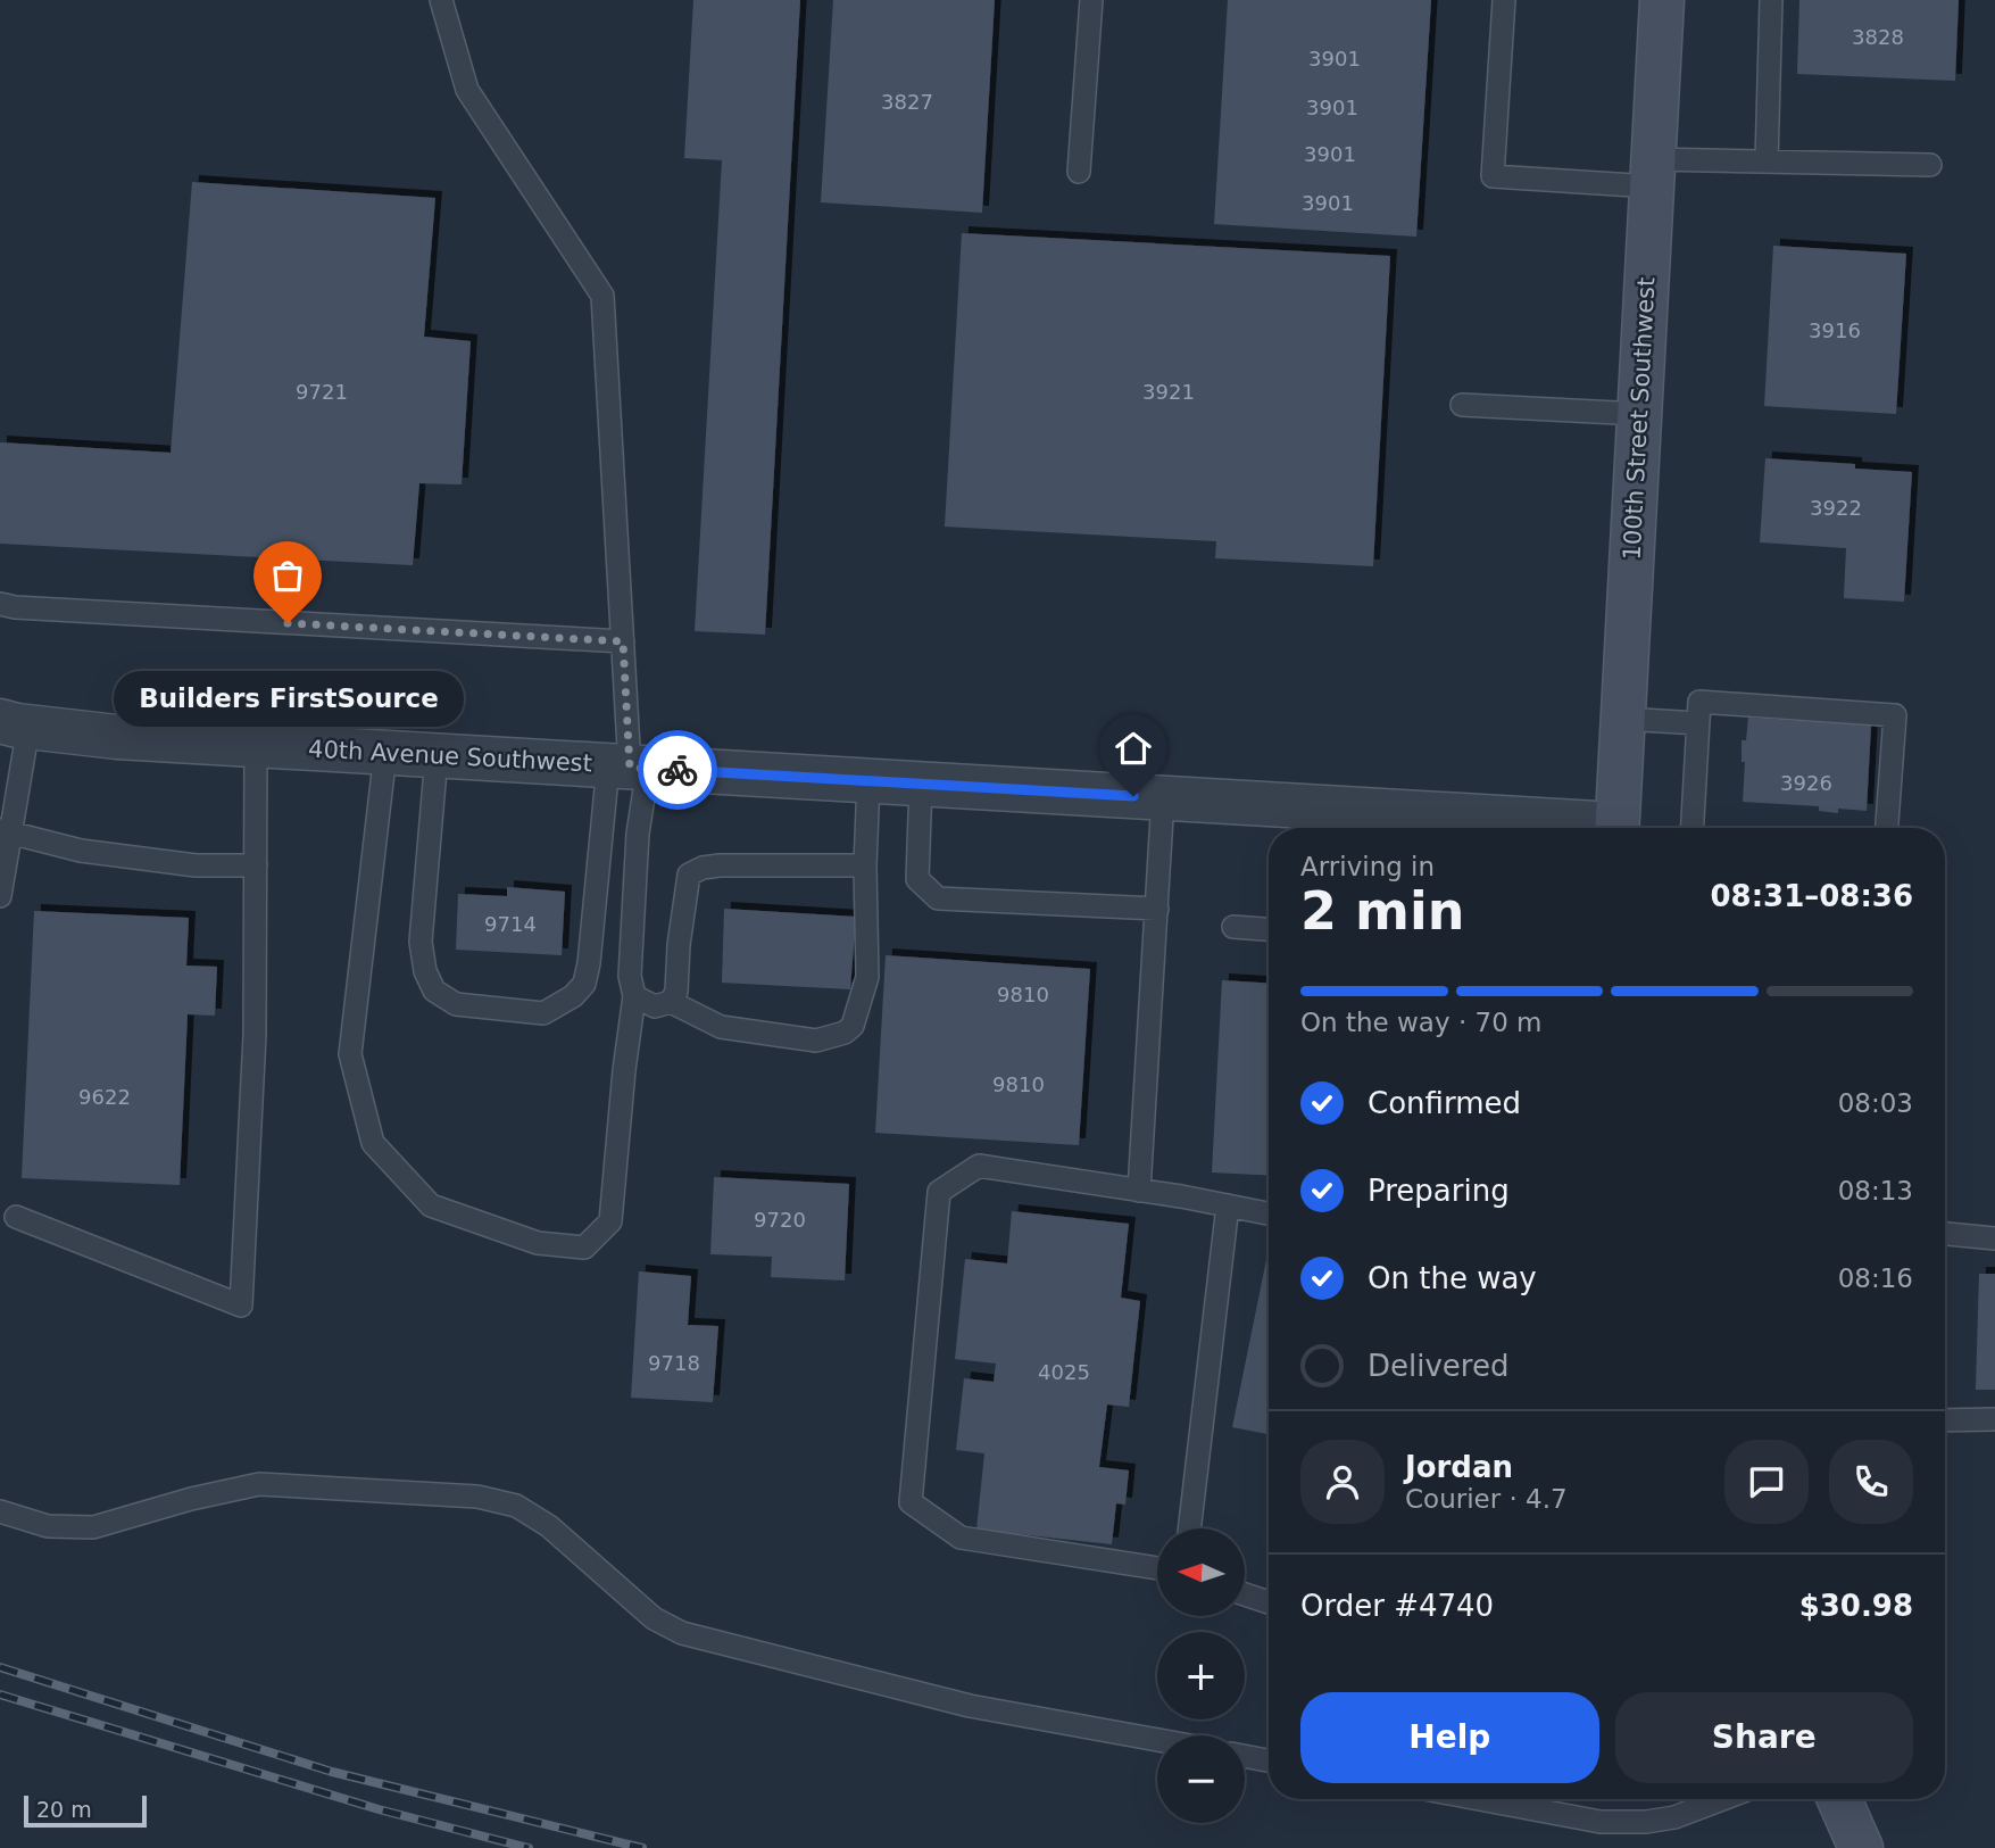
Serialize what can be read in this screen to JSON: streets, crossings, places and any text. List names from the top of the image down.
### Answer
{
  "streets": {
    "main road": ["100th Street Southwest"],
    "street": ["40th Avenue Southwest"]
  },
  "places": ["Builders FirstSource"],
  "house_numbers": [
    "3828",
    "3901",
    "3827",
    "3901",
    "3901",
    "3901",
    "3916",
    "9721",
    "3921",
    "3922",
    "3926",
    "9714",
    "9810",
    "9810",
    "9622",
    "9720",
    "9718",
    "4025"
  ],
  "scale_bar": "20 m",
  "north": "left",
  "page": {
    "bubble": "Builders FirstSource",
    "heading": ["2 min", "Arriving in", "08:31–08:36"],
    "panel": [
      "Jordan",
      "Courier · 4.7",
      "Order #4740",
      "$30.98"
    ],
    "bar": "On the way · 70 m",
    "list": [
      ["Confirmed", "08:03"],
      ["Preparing", "08:13"],
      ["On the way", "08:16"],
      "Delivered"
    ],
    "map_buttons": ["+", "−"],
    "buttons": ["Help", "Share"],
    "scale": "20 m"
  }
}
